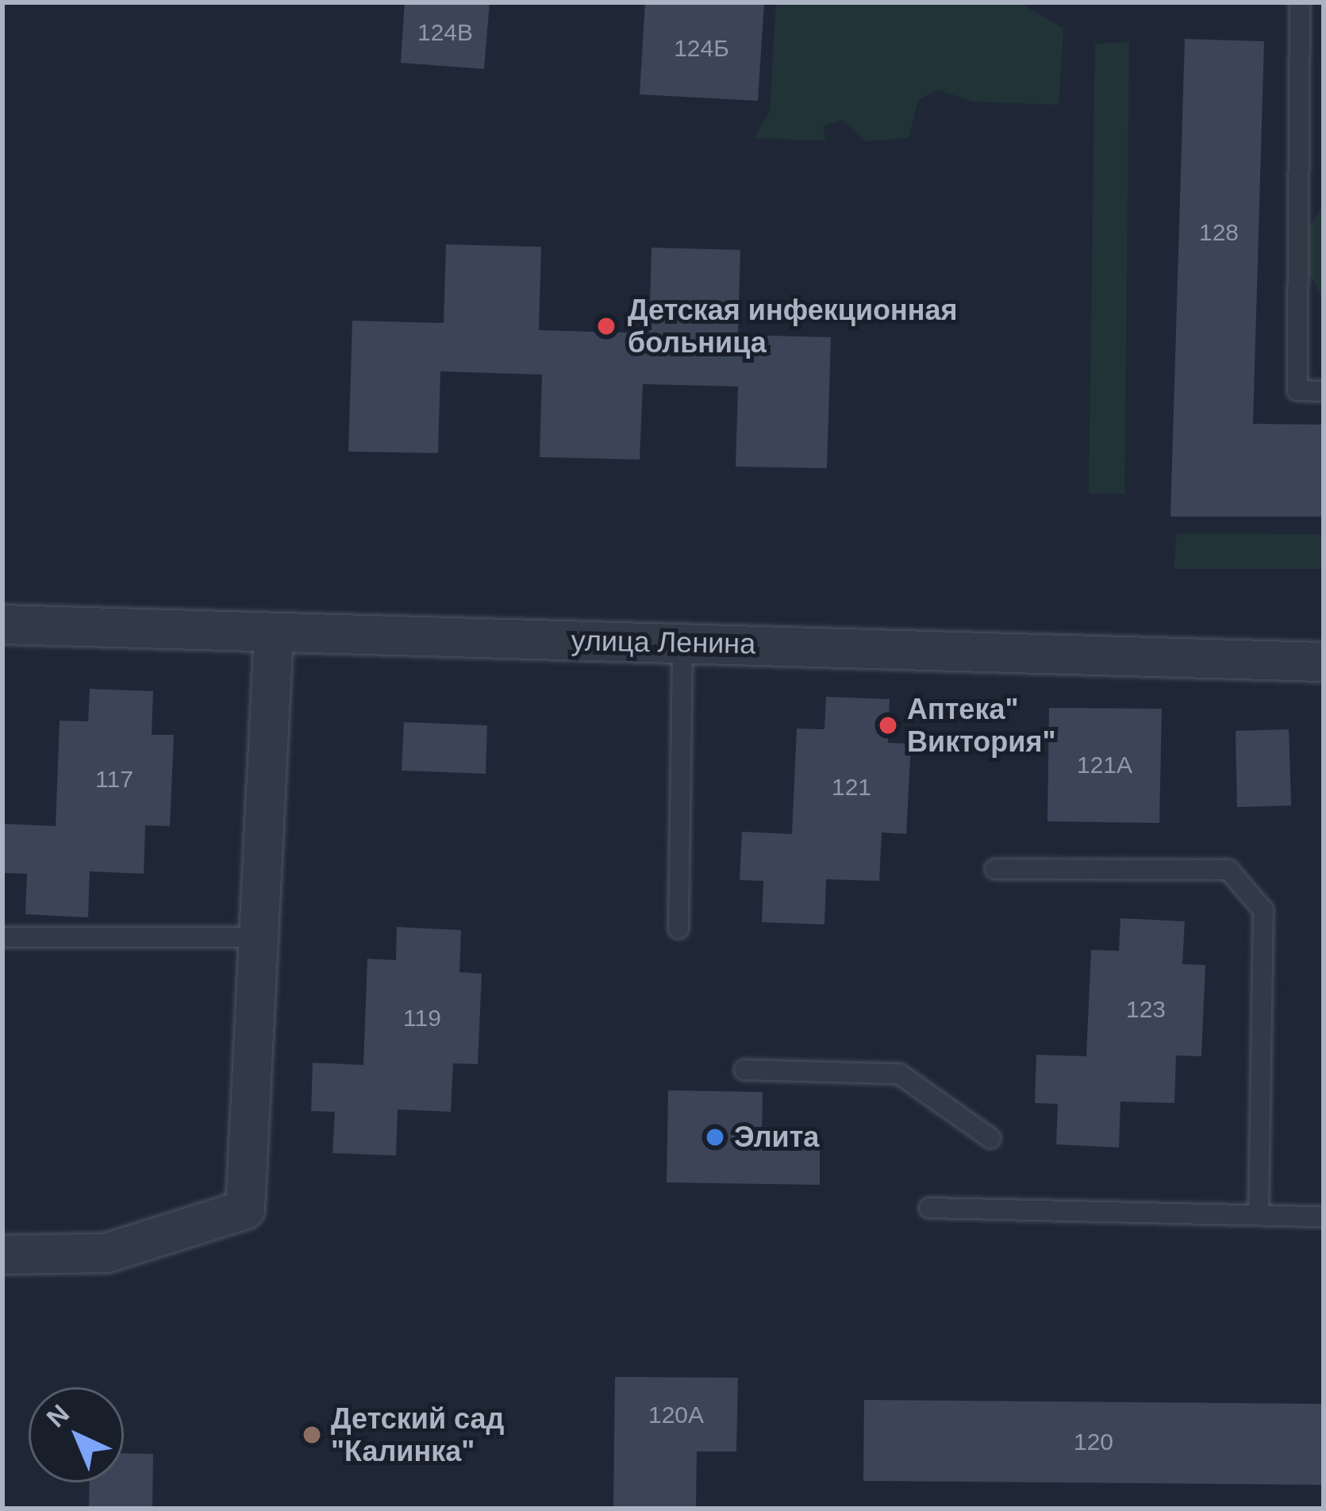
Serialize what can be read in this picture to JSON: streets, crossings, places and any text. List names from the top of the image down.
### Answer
{
  "streets": {
    "street": ["улица Ленина"]
  },
  "places": [
    "Детская инфекционная больница",
    "Аптека\" Виктория\"",
    "Элита",
    "Детский сад \"Калинка\""
  ],
  "house_numbers": [
    "124В",
    "124Б",
    "128",
    "121А",
    "117",
    "121",
    "123",
    "119",
    "120А",
    "120"
  ],
  "north": "top left"
}
